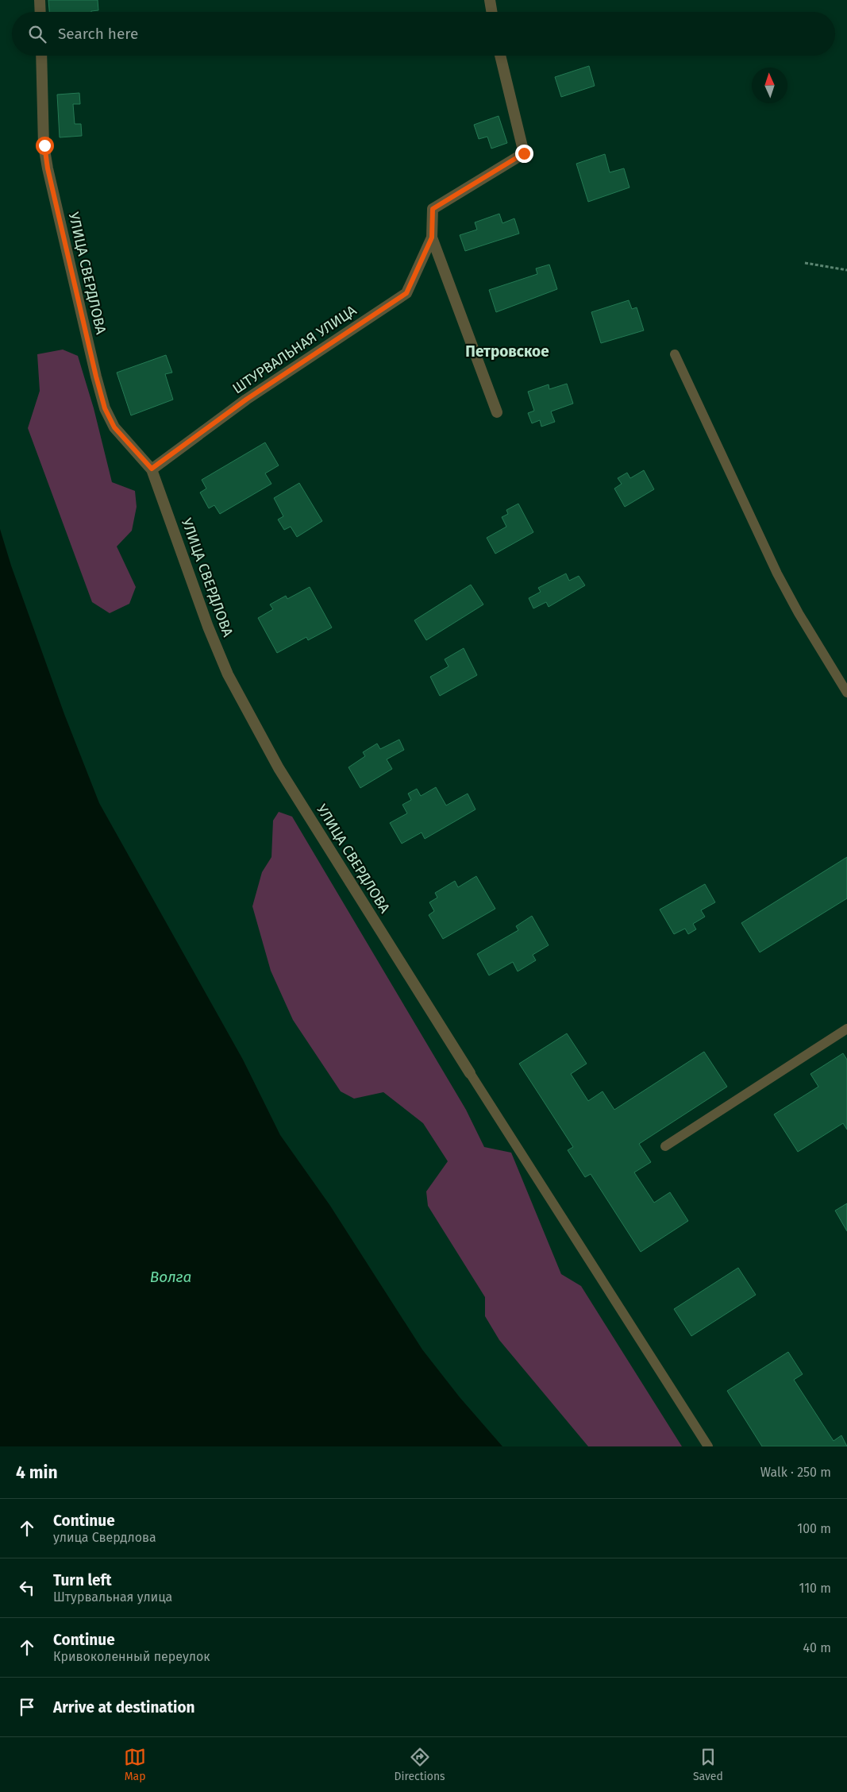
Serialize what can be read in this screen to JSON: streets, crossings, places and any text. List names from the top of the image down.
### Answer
{
  "streets": {
    "street": ["УЛИЦА СВЕРДЛОВА", "ШТУРВАЛЬНАЯ УЛИЦА"]
  },
  "crossings": [
    ["УЛИЦА СВЕРДЛОВА", "ШТУРВАЛЬНАЯ УЛИЦА"]
  ],
  "districts": ["Петровское"],
  "water": ["Волга"],
  "north": "top",
  "page": {
    "search": "Search here",
    "heading": ["4 min", "Walk · 250 m"],
    "list": [
      ["Continue", "улица Свердлова", "100 m"],
      ["Turn left", "Штурвальная улица", "110 m"],
      ["Continue", "Кривоколенный переулок", "40 m"],
      "Arrive at destination"
    ],
    "nav": ["Map", "Directions", "Saved"]
  }
}
